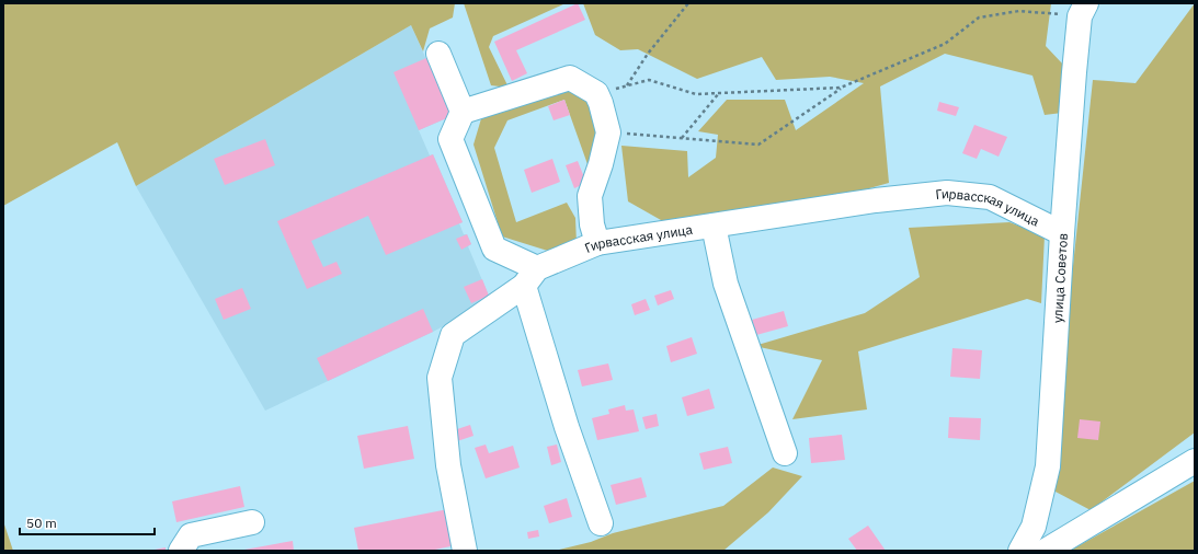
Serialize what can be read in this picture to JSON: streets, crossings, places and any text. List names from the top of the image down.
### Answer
{
  "streets": {
    "street": ["Гирвасская улица", "улица Советов"]
  },
  "crossings": [
    ["Гирвасская улица", "улица Советов"]
  ],
  "scale_bar": "50 m"
}
